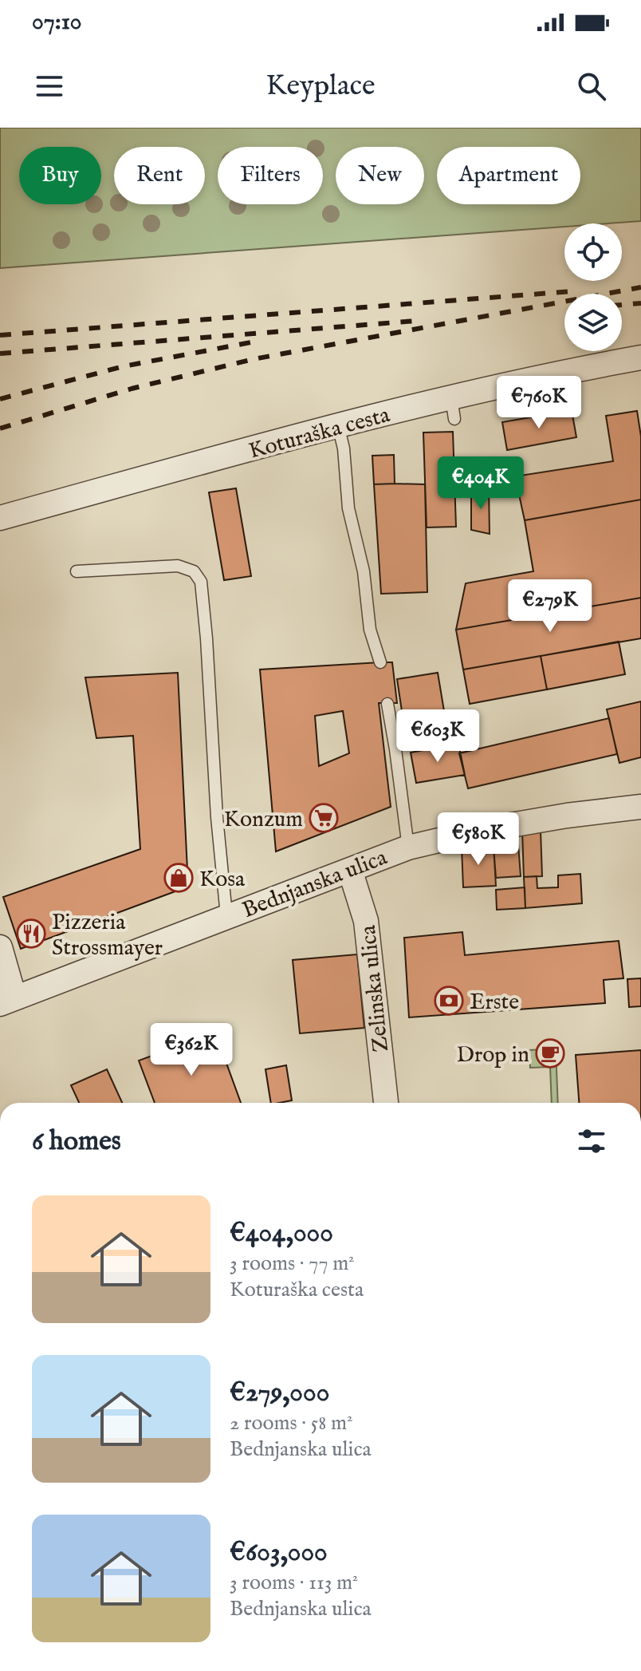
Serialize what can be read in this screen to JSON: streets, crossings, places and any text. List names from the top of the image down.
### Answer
{
  "streets": {
    "street": ["Koturaška cesta", "Bednjanska ulica", "Zelinska ulica"]
  },
  "crossings": [
    ["Bednjanska ulica", "Zelinska ulica"]
  ],
  "places": {
    "supermarket": ["Konzum"],
    "shop": ["Kosa"],
    "restaurant": ["Pizzeria Strossmayer"],
    "bank": ["Erste"],
    "cafe": ["Drop in"]
  },
  "page": {
    "status": "07:10",
    "header": "Keyplace",
    "chip": [
      "Buy",
      "Rent",
      "Filters",
      "New",
      "Apartment"
    ],
    "price": [
      "€760K",
      "€404K",
      "€279K",
      "€603K",
      "€580K",
      "€362K"
    ],
    "heading": "6 homes",
    "list": [
      {
        "name": "€404,000",
        "note": "3 rooms · 77 m² · Koturaška cesta"
      },
      {
        "name": "€279,000",
        "note": "2 rooms · 58 m² · Bednjanska ulica"
      },
      {
        "name": "€603,000",
        "note": "3 rooms · 113 m² · Bednjanska ulica"
      }
    ]
  }
}
